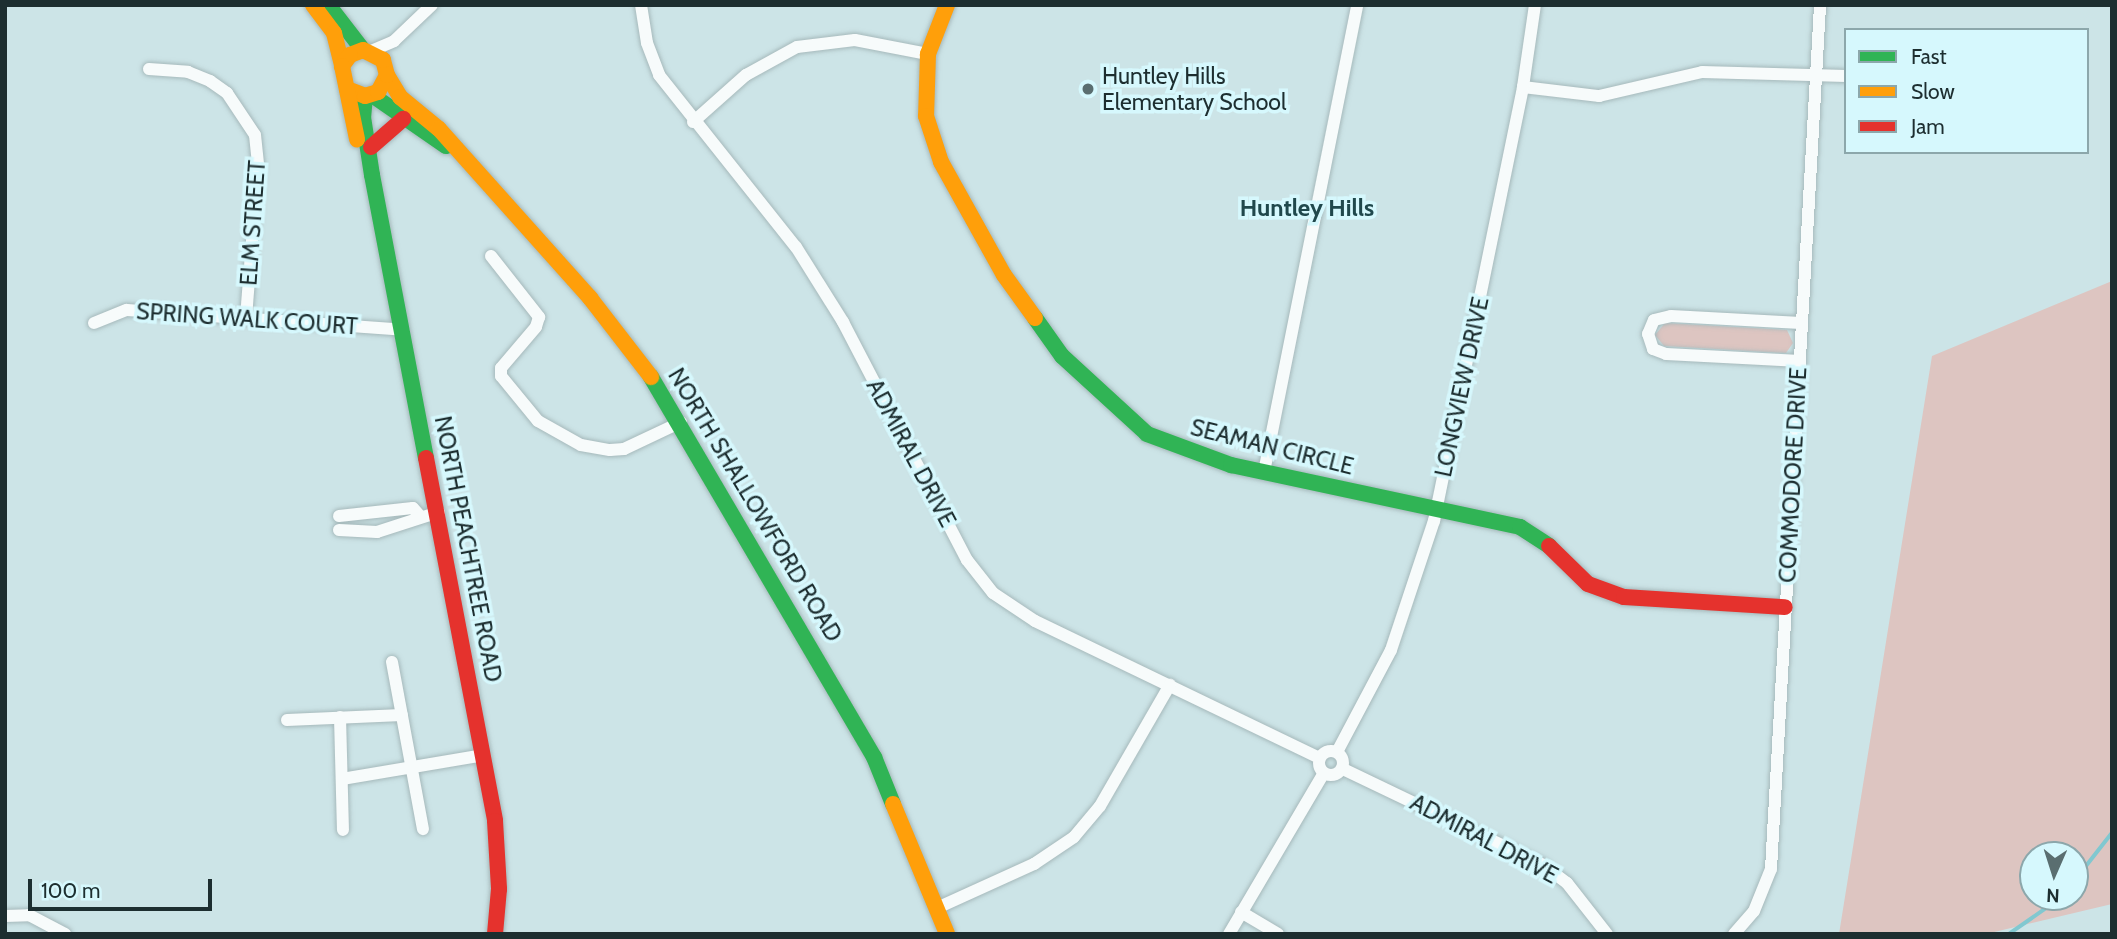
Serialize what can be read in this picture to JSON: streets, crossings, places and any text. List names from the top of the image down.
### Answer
{
  "streets": {
    "street": [
      "ELM STREET",
      "SPRING WALK COURT",
      "LONGVIEW DRIVE",
      "SEAMAN CIRCLE",
      "ADMIRAL DRIVE",
      "COMMODORE DRIVE",
      "NORTH SHALLOWFORD ROAD",
      "NORTH PEACHTREE ROAD"
    ]
  },
  "crossings": [
    ["ELM STREET", "SPRING WALK COURT"],
    ["SPRING WALK COURT", "NORTH PEACHTREE ROAD"],
    ["LONGVIEW DRIVE", "SEAMAN CIRCLE"],
    ["LONGVIEW DRIVE", "ADMIRAL DRIVE"],
    ["SEAMAN CIRCLE", "COMMODORE DRIVE"],
    ["NORTH SHALLOWFORD ROAD", "NORTH PEACHTREE ROAD"]
  ],
  "districts": ["Huntley Hills"],
  "places": ["Huntley Hills Elementary School"],
  "legend": ["Fast", "Slow", "Jam"],
  "scale_bar": "100 m",
  "north": "bottom"
}
